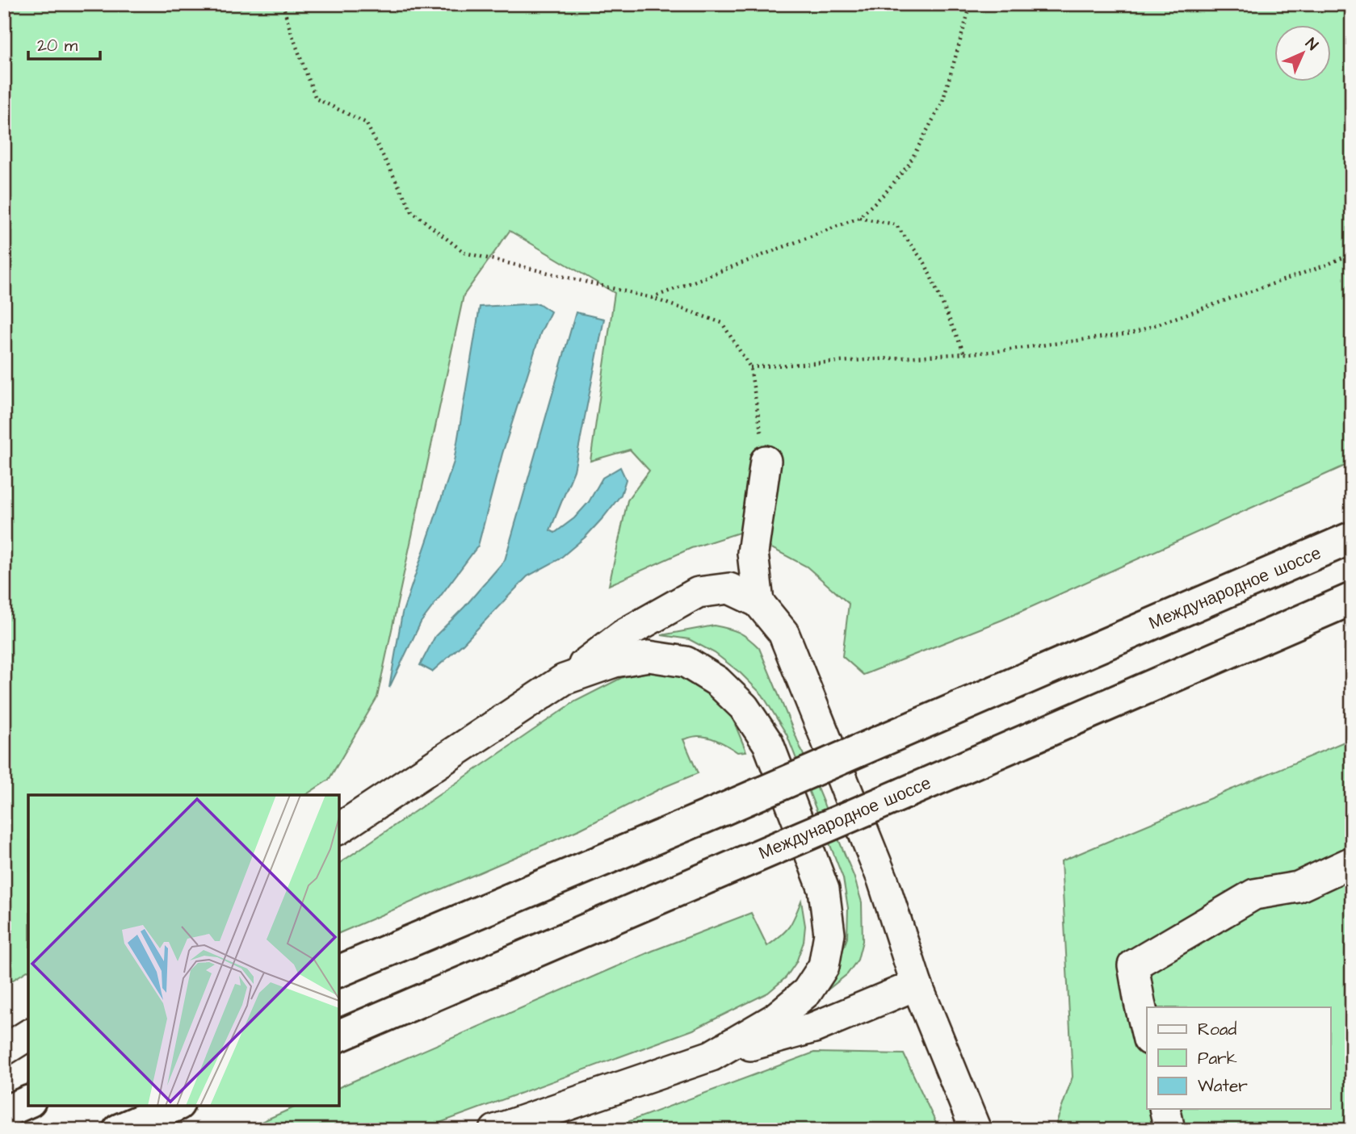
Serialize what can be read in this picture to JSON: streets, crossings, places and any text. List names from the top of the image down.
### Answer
{
  "streets": {
    "highway": ["Международное шоссе"]
  },
  "legend": ["Road", "Park", "Water"],
  "scale_bar": "20 m",
  "north": "top right"
}
